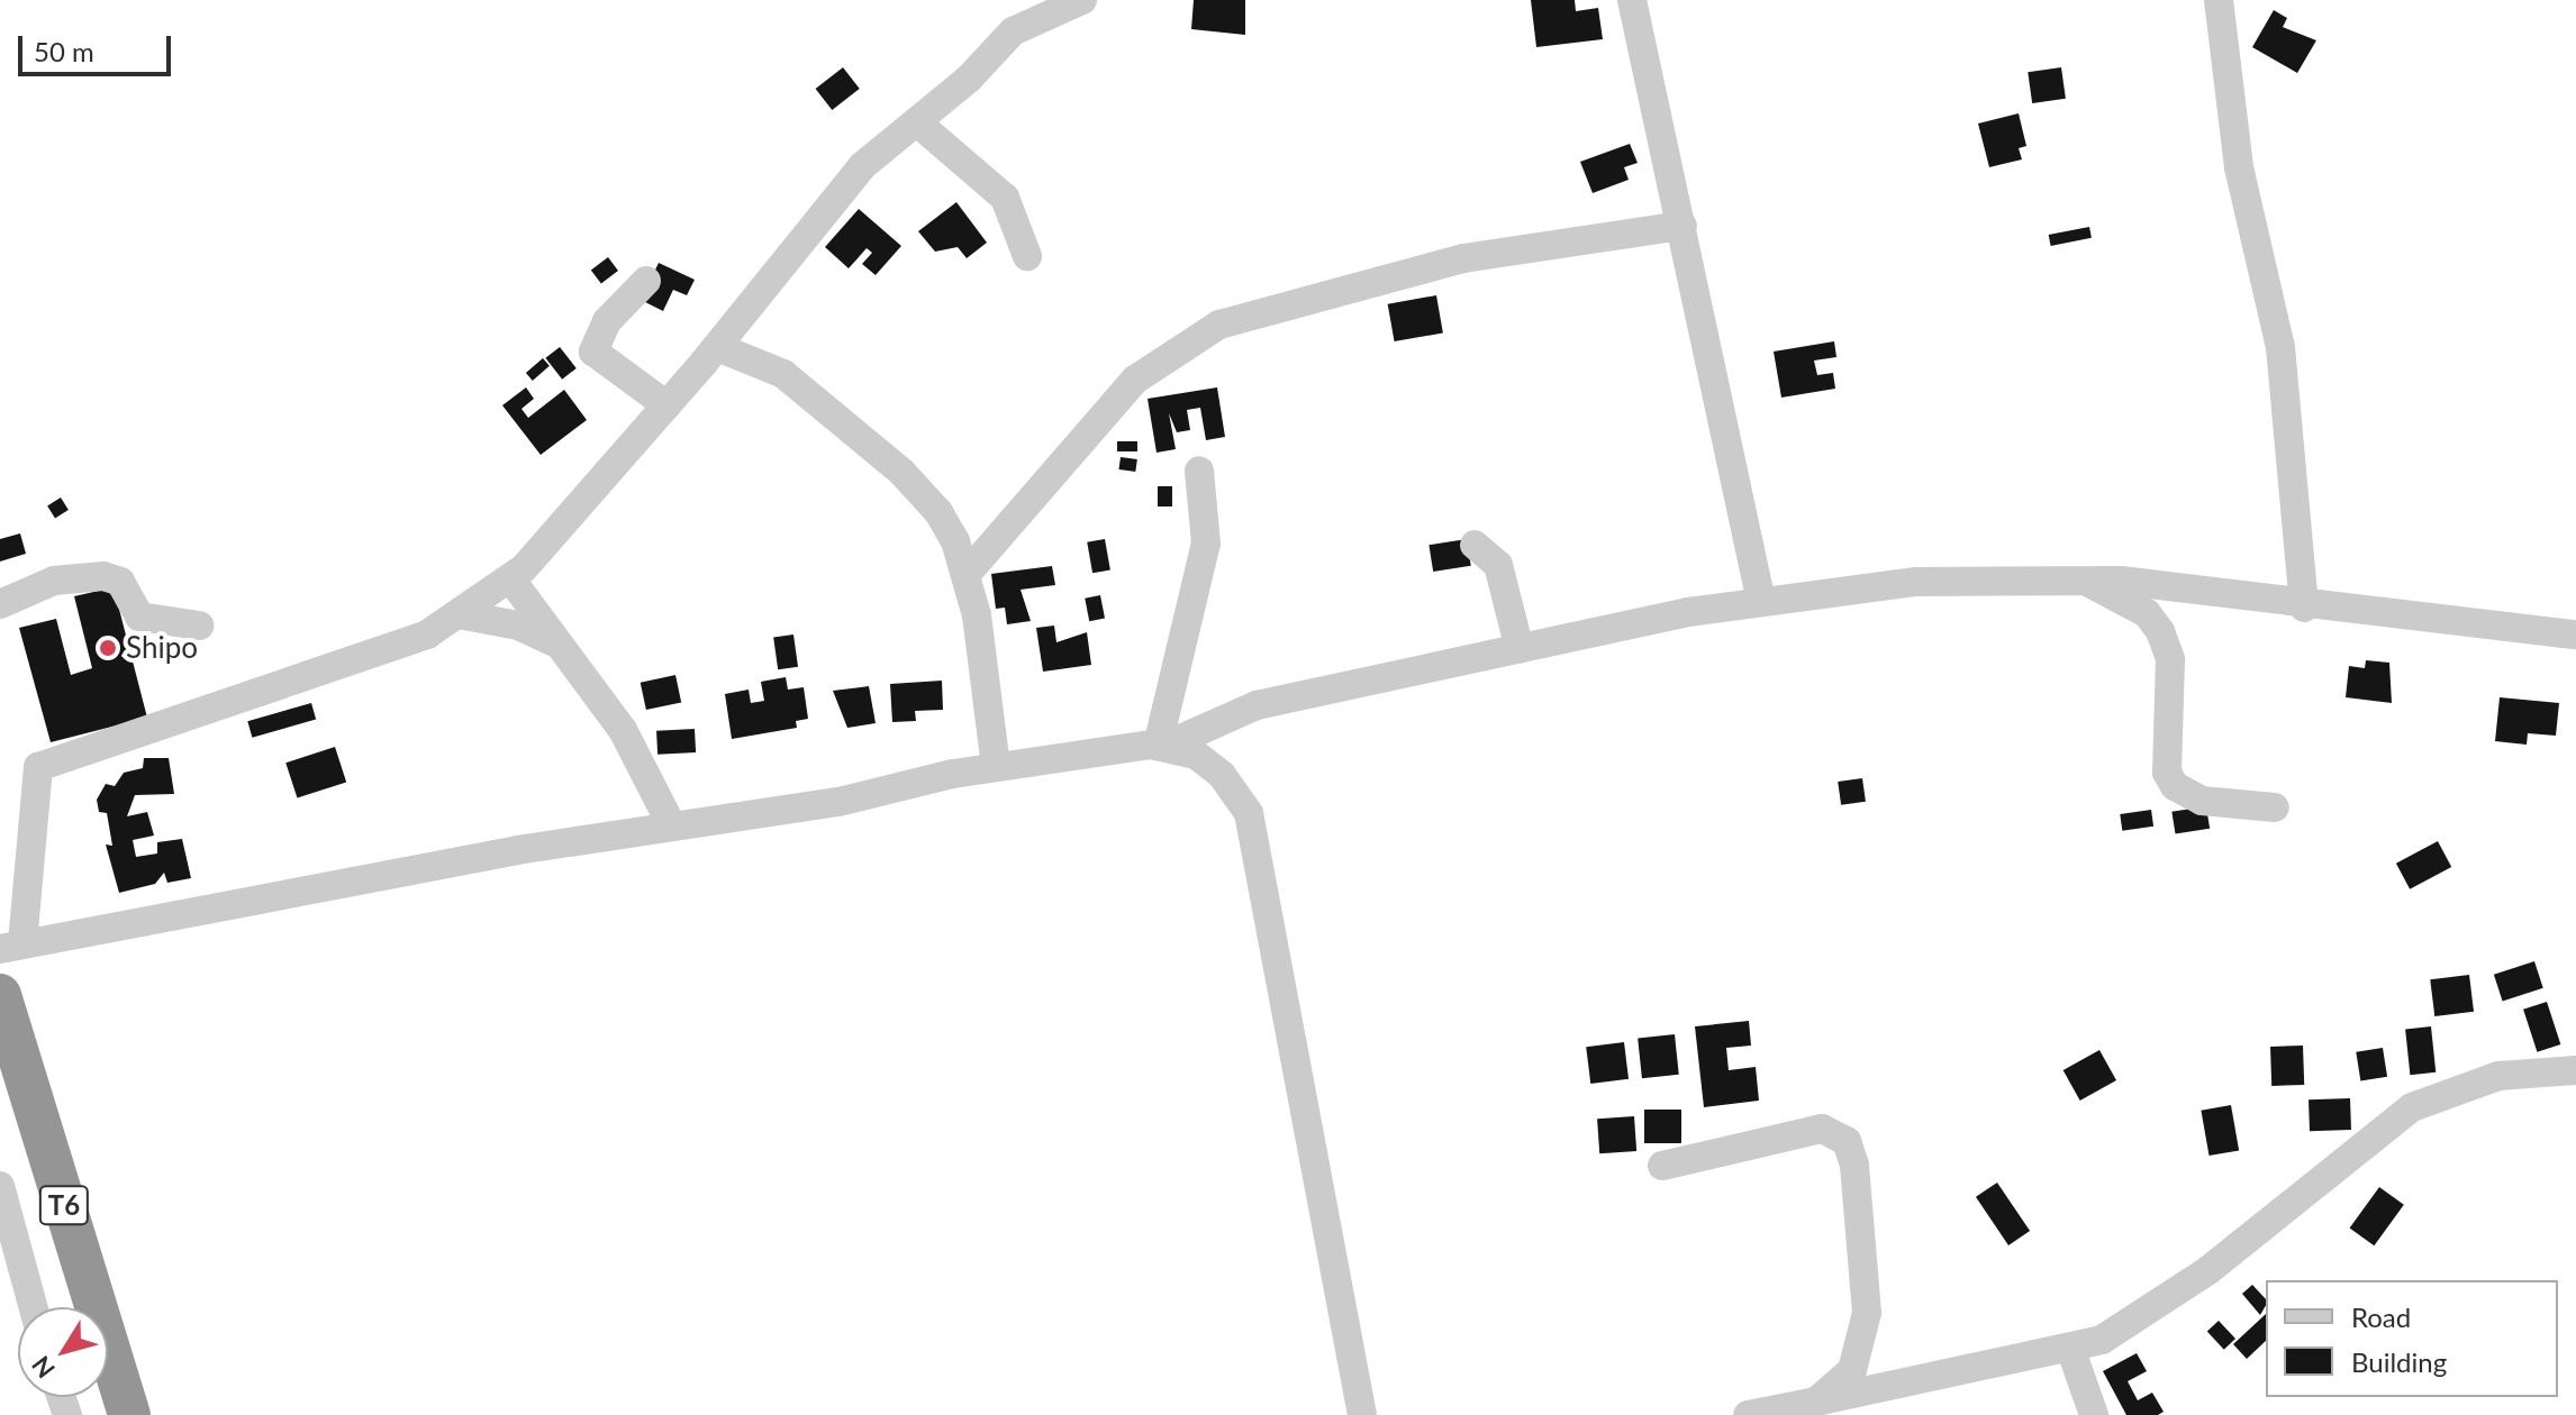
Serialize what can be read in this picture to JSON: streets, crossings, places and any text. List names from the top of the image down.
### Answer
{
  "streets": {
    "highway": ["T6"]
  },
  "places": ["Shipo"],
  "legend": ["Road", "Building"],
  "scale_bar": "50 m",
  "north": "bottom left"
}
